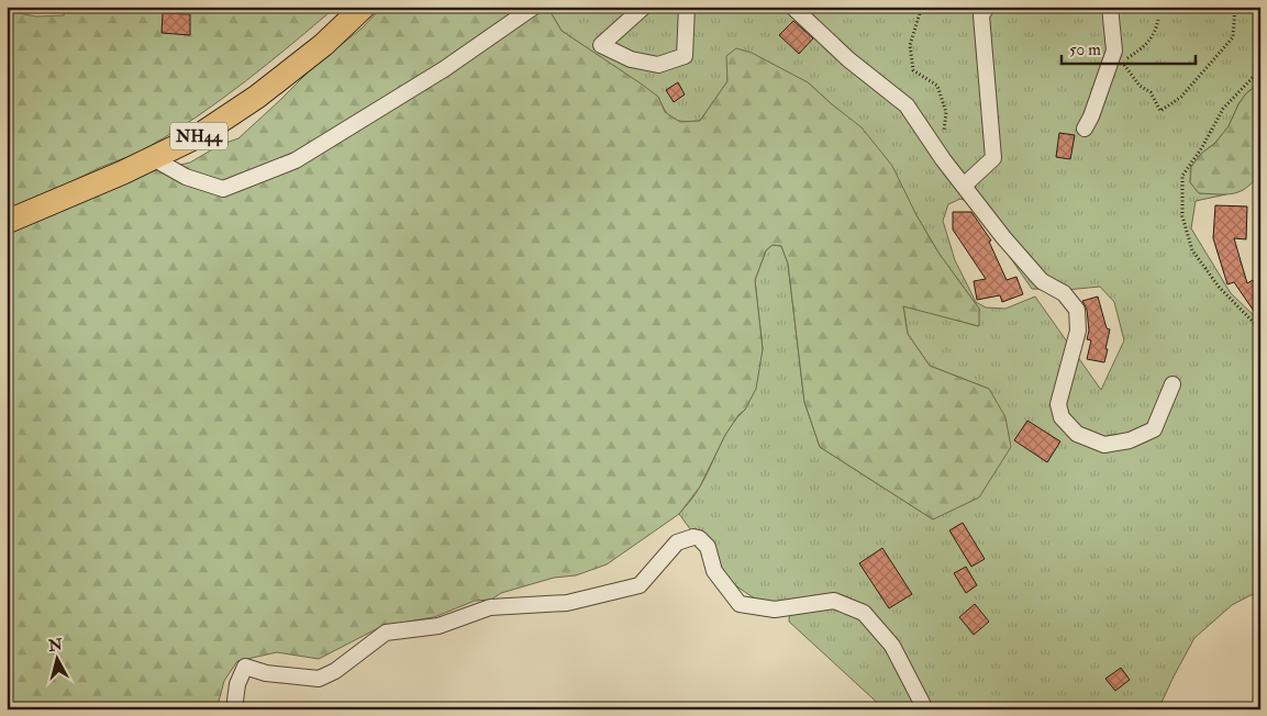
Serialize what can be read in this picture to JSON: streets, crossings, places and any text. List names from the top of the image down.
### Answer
{
  "streets": {
    "main road": ["NH44"]
  },
  "scale_bar": "50 m",
  "north": "top"
}
